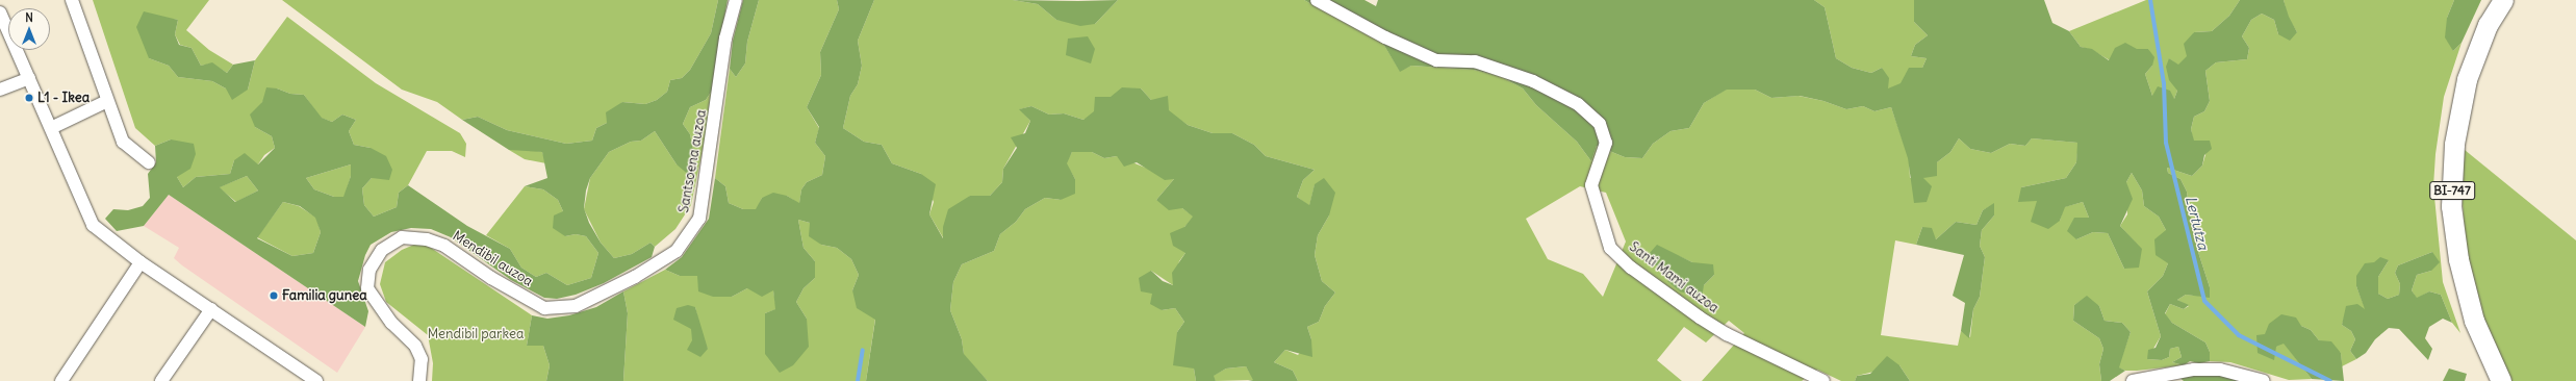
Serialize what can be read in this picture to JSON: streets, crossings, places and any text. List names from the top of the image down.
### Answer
{
  "streets": {
    "main road": ["BI-747"],
    "street": ["Santsoena auzoa", "Mendibil auzoa", "Santi Mami auzoa"]
  },
  "crossings": [
    ["Santsoena auzoa", "Mendibil auzoa"]
  ],
  "water": ["Lertutza"],
  "parks": ["Mendibil parkea"],
  "places": ["L1 - Ikea", "Familia gunea"],
  "north": "top"
}
